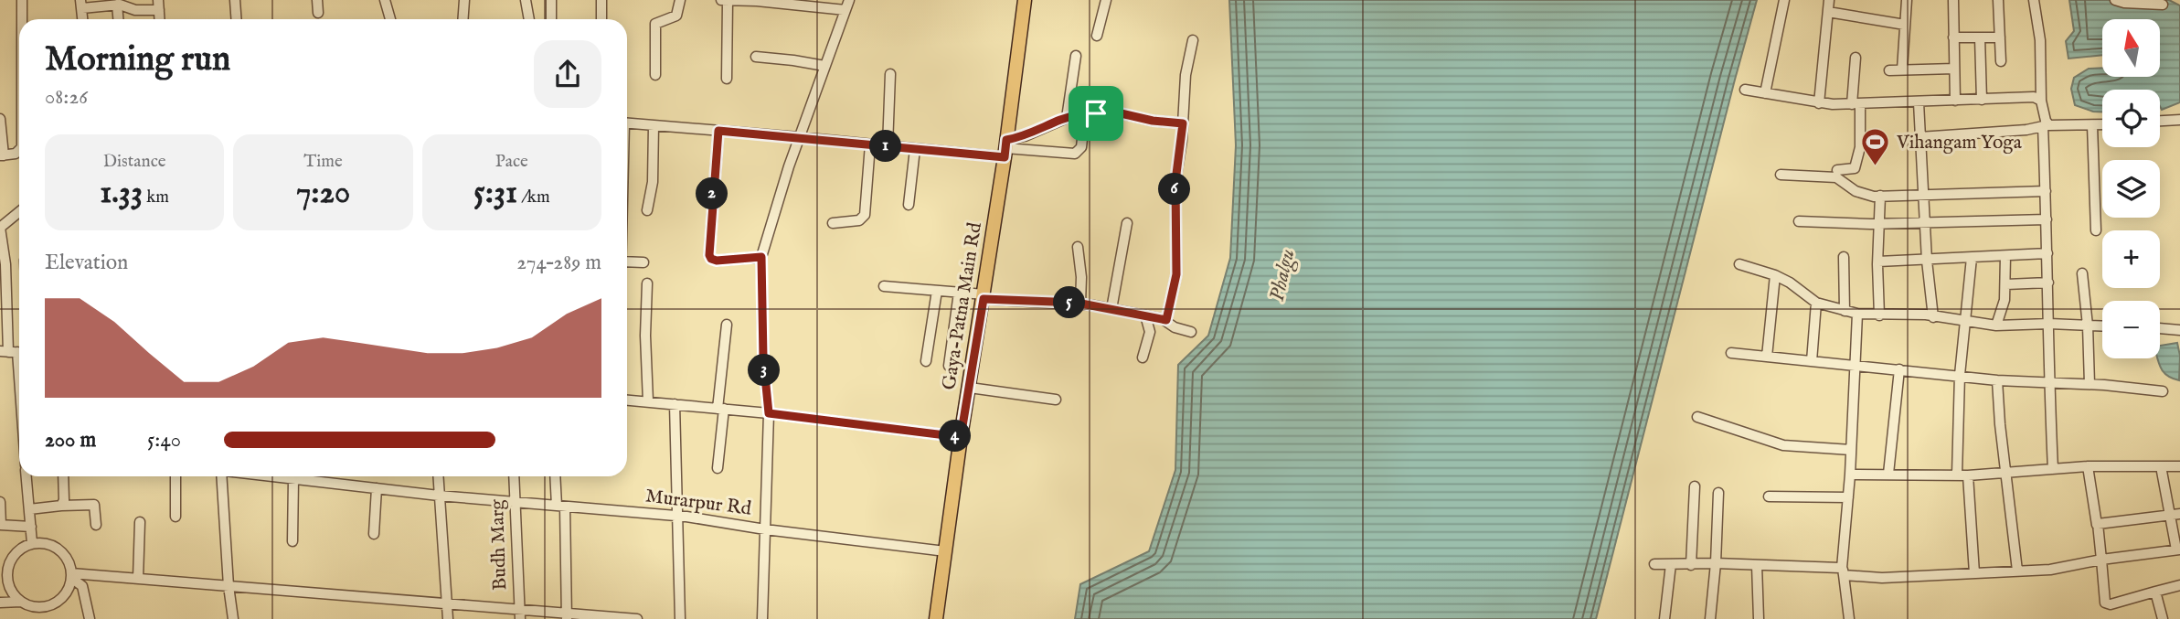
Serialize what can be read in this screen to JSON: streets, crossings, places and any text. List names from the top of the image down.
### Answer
{
  "streets": {
    "main road": ["Gaya-Patna Main Rd"],
    "street": ["Murarpur Rd", "Budh Marg"]
  },
  "crossings": [
    ["Gaya-Patna Main Rd", "Murarpur Rd"],
    ["Murarpur Rd", "Budh Marg"]
  ],
  "water": ["Phalgu"],
  "places": {
    "sports": ["Vihangam Yoga"]
  },
  "north": "top",
  "page": {
    "map_buttons": ["+", "−"],
    "heading": ["Morning run", "08:26"],
    "stats": [
      ["Distance", "1.33 km"],
      ["Time", "7:20"],
      ["Pace", "5:31 /km"]
    ],
    "pins": [
      "1",
      "6",
      "2",
      "5",
      "3",
      "4"
    ],
    "chart": ["Elevation", "274–289 m"],
    "list": [
      {
        "name": "200 m",
        "note": "5:40"
      }
    ]
  }
}
